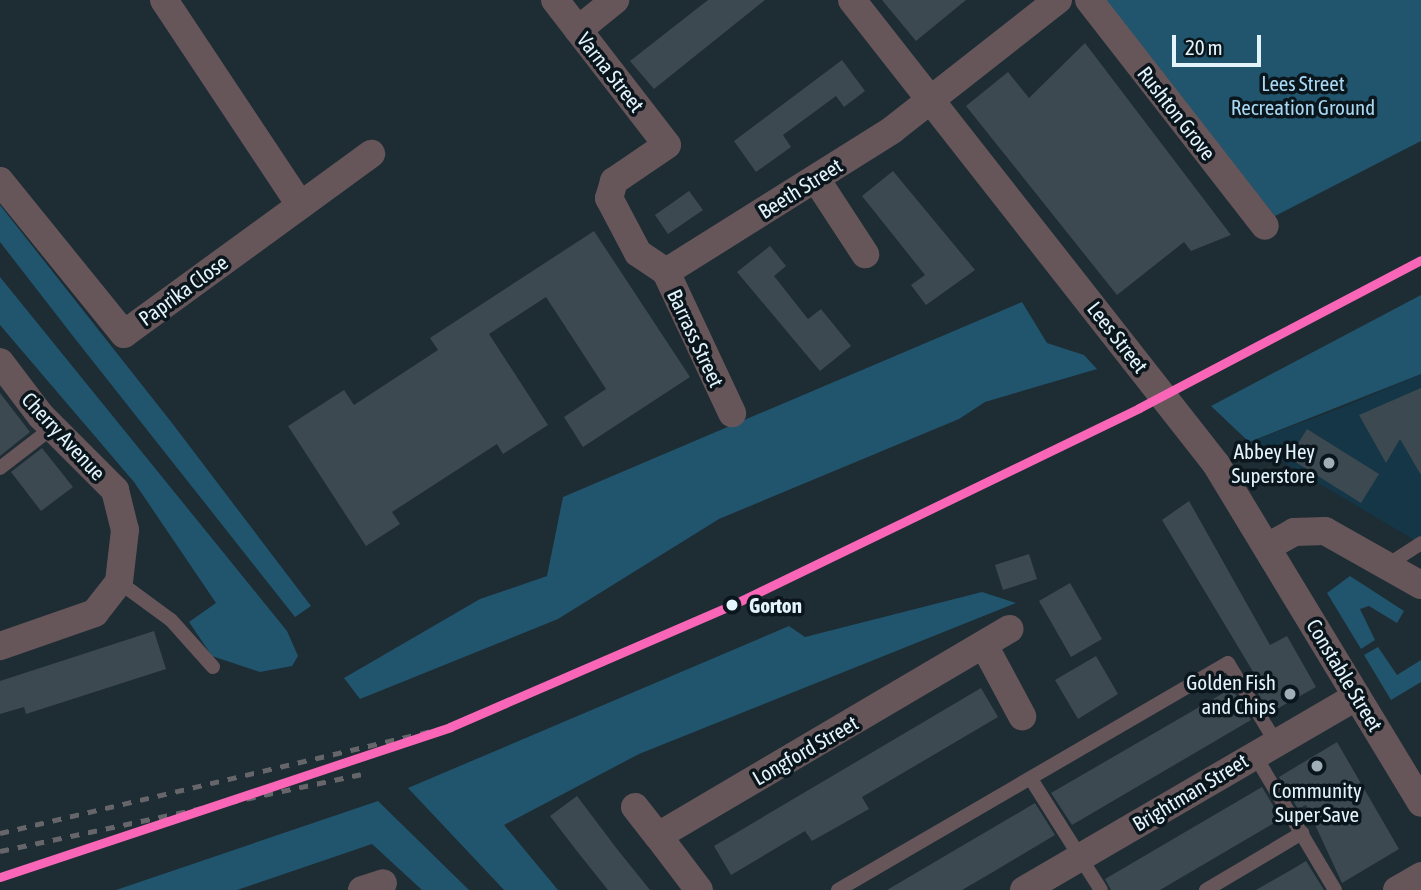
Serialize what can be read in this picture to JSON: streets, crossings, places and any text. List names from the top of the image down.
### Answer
{
  "streets": {
    "street": [
      "Varna Street",
      "Rushton Grove",
      "Beeth Street",
      "Paprika Close",
      "Lees Street",
      "Barrass Street",
      "Cherry Avenue",
      "Constable Street",
      "Longford Street",
      "Brightman Street"
    ]
  },
  "crossings": [
    ["Varna Street", "Barrass Street"],
    ["Beeth Street", "Lees Street"],
    ["Beeth Street", "Barrass Street"],
    ["Lees Street", "Constable Street"],
    ["Constable Street", "Brightman Street"]
  ],
  "parks": ["Lees Street Recreation Ground"],
  "places": [
    "Abbey Hey Superstore",
    "Gorton",
    "Golden Fish and Chips",
    "Community Super Save"
  ],
  "scale_bar": "20 m"
}
